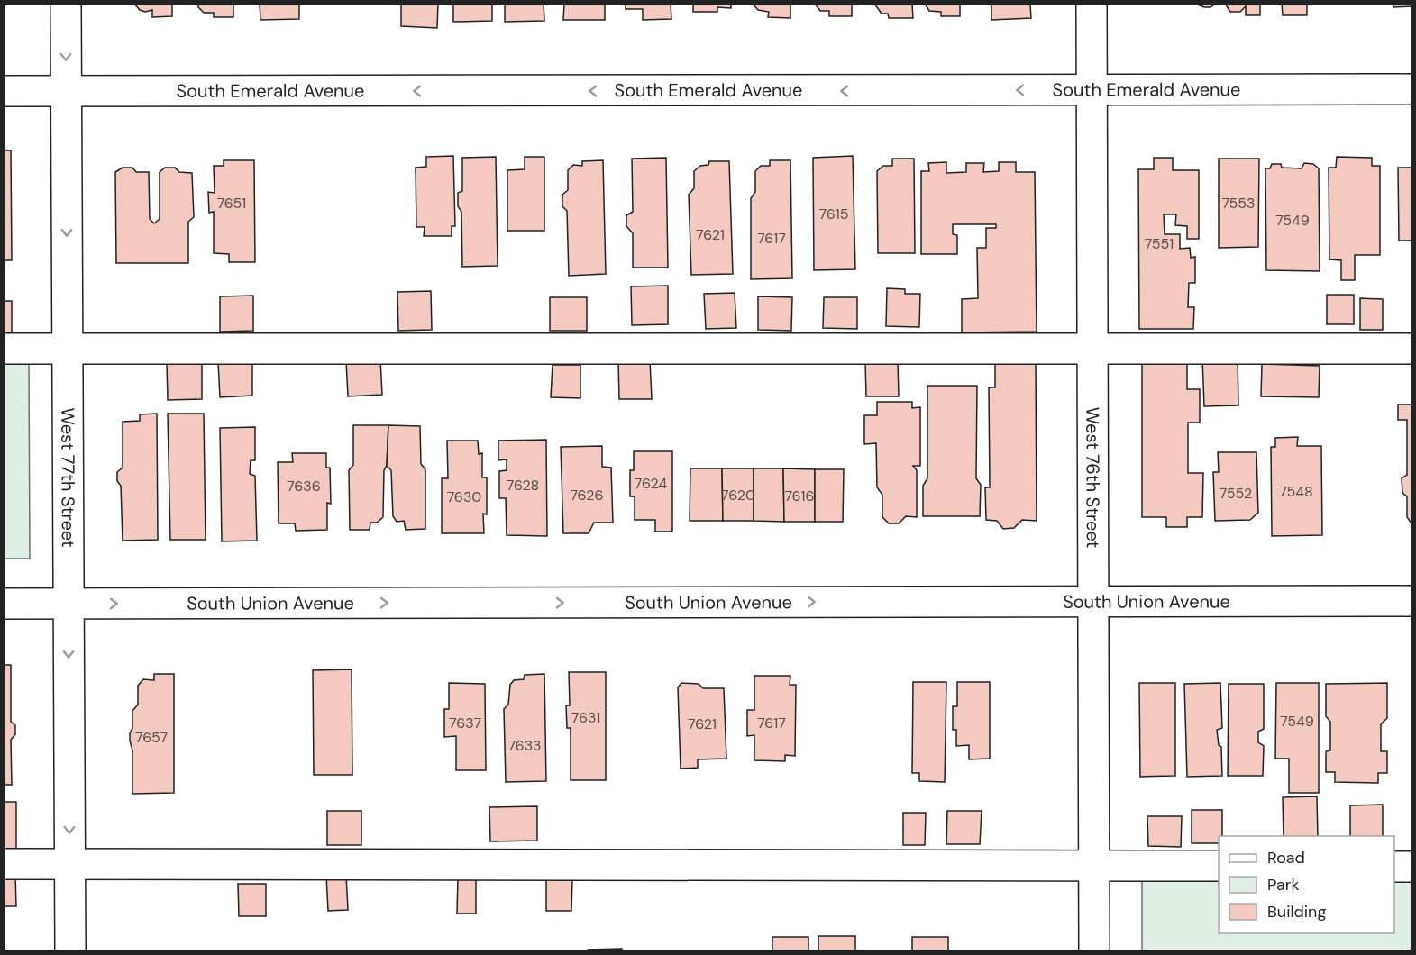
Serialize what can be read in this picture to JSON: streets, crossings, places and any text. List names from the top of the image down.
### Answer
{
  "streets": {
    "street": [
      "South Emerald Avenue",
      "West 77th Street",
      "West 76th Street",
      "South Union Avenue"
    ]
  },
  "crossings": [
    ["South Emerald Avenue", "West 77th Street"],
    ["South Emerald Avenue", "West 76th Street"],
    ["West 77th Street", "South Union Avenue"],
    ["West 76th Street", "South Union Avenue"]
  ],
  "one_way": ["West 77th Street"],
  "house_numbers": [
    "7651",
    "7553",
    "7615",
    "7549",
    "7621",
    "7617",
    "7551",
    "7624",
    "7628",
    "7636",
    "7548",
    "7552",
    "7626",
    "7620",
    "7616",
    "7630",
    "7631",
    "7549",
    "7637",
    "7617",
    "7621",
    "7657",
    "7633"
  ],
  "legend": ["Road", "Park", "Building"]
}
